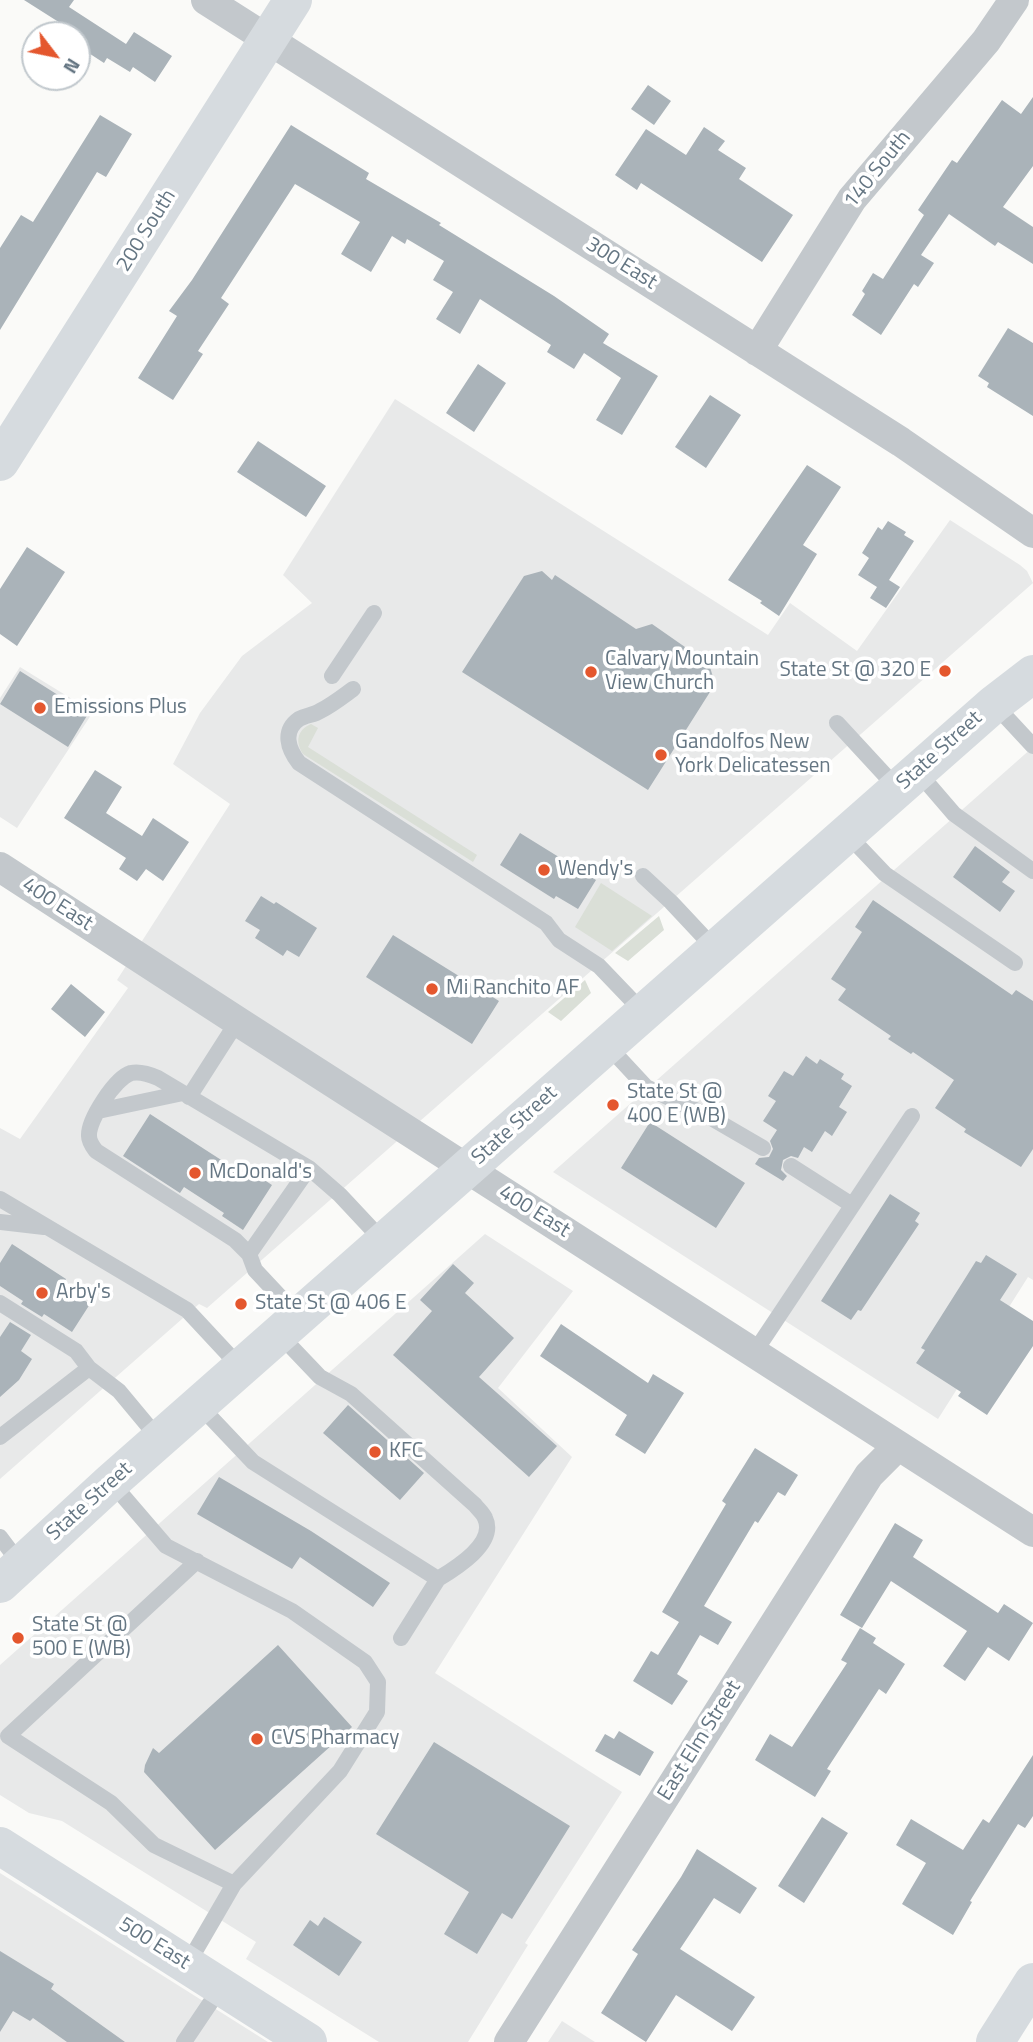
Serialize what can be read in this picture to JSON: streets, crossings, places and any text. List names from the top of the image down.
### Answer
{
  "streets": {
    "main road": ["200 South", "State Street", "500 East"],
    "street": [
      "140 South",
      "300 East",
      "400 East",
      "East Elm Street"
    ]
  },
  "crossings": [
    ["140 South", "300 East"],
    ["200 South", "300 East"],
    ["State Street", "400 East"],
    ["400 East", "East Elm Street"]
  ],
  "places": [
    "State St @ 320 E",
    "Calvary Mountain View Church",
    "Emissions Plus",
    "Gandolfos New York Delicatessen",
    "Wendy's",
    "Mi Ranchito AF",
    "State St @ 400 E (WB)",
    "McDonald's",
    "Arby's",
    "State St @ 406 E",
    "KFC",
    "State St @ 500 E (WB)",
    "CVS Pharmacy"
  ],
  "north": "bottom right"
}
